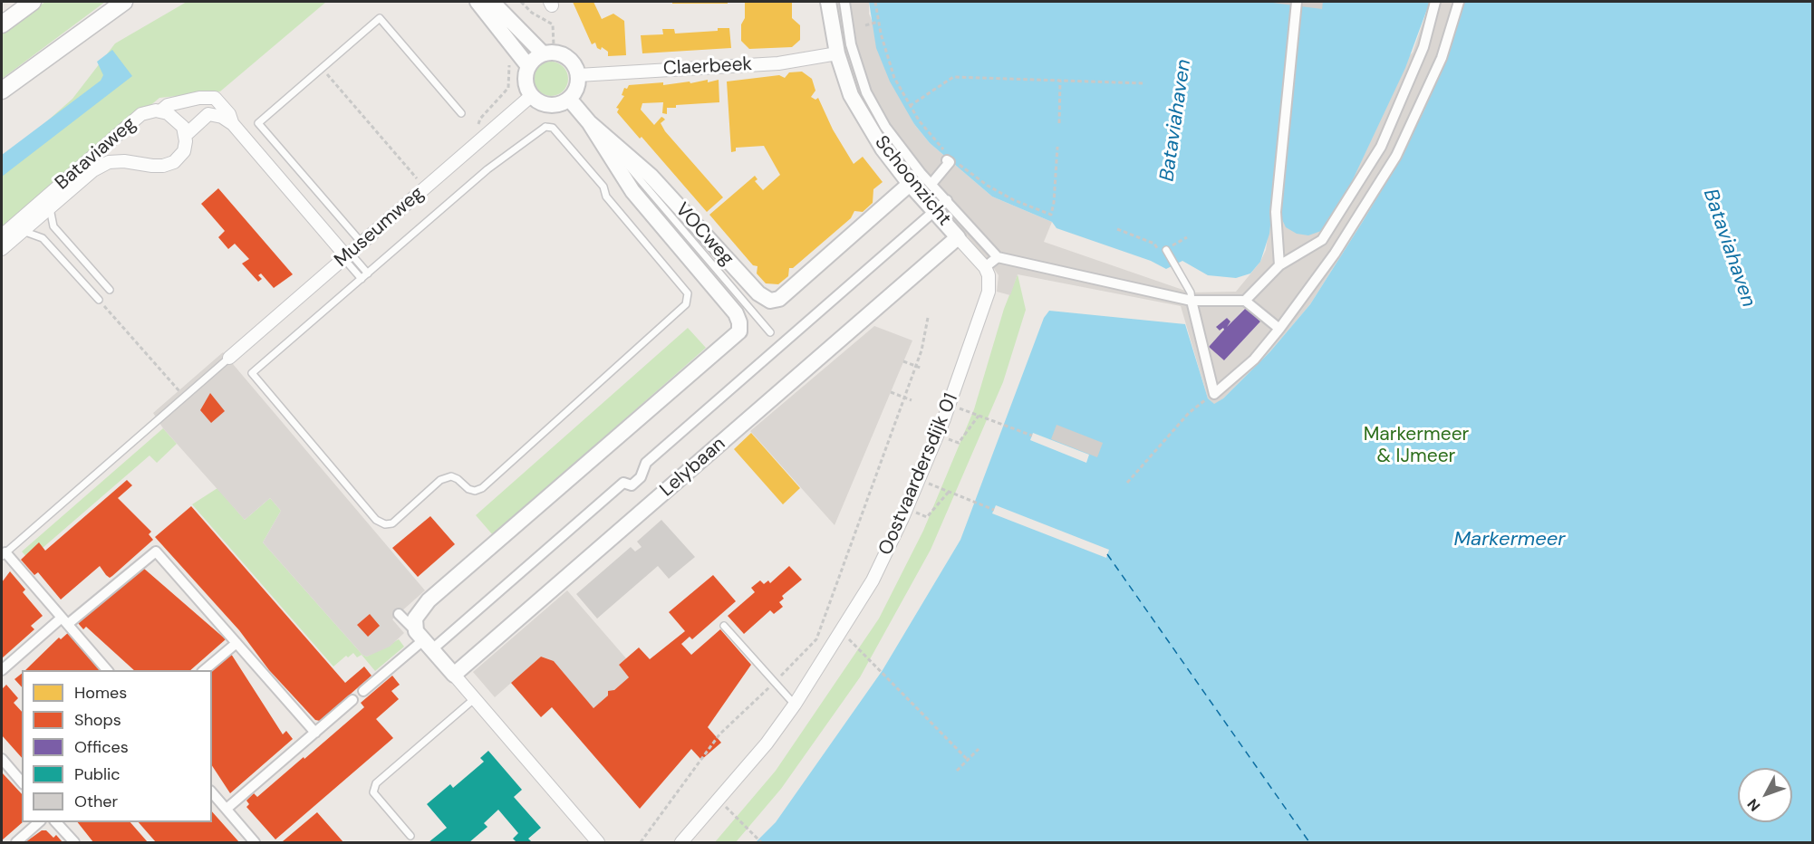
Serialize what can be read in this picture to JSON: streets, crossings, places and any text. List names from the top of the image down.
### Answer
{
  "streets": {
    "street": [
      "Claerbeek",
      "Bataviaweg",
      "Schoonzicht",
      "Museumweg",
      "VOCweg",
      "Lelybaan",
      "Oostvaardersdijk 01"
    ]
  },
  "crossings": [
    ["Claerbeek", "Schoonzicht"],
    ["Claerbeek", "Museumweg"],
    ["Claerbeek", "VOCweg"],
    ["Schoonzicht", "VOCweg"],
    ["Schoonzicht", "Lelybaan"],
    ["Museumweg", "VOCweg"],
    ["VOCweg", "Lelybaan"]
  ],
  "water": ["Bataviahaven", "Markermeer"],
  "parks": ["Markermeer & IJmeer"],
  "legend": [
    "Homes",
    "Shops",
    "Offices",
    "Public",
    "Other"
  ],
  "north": "bottom left"
}
